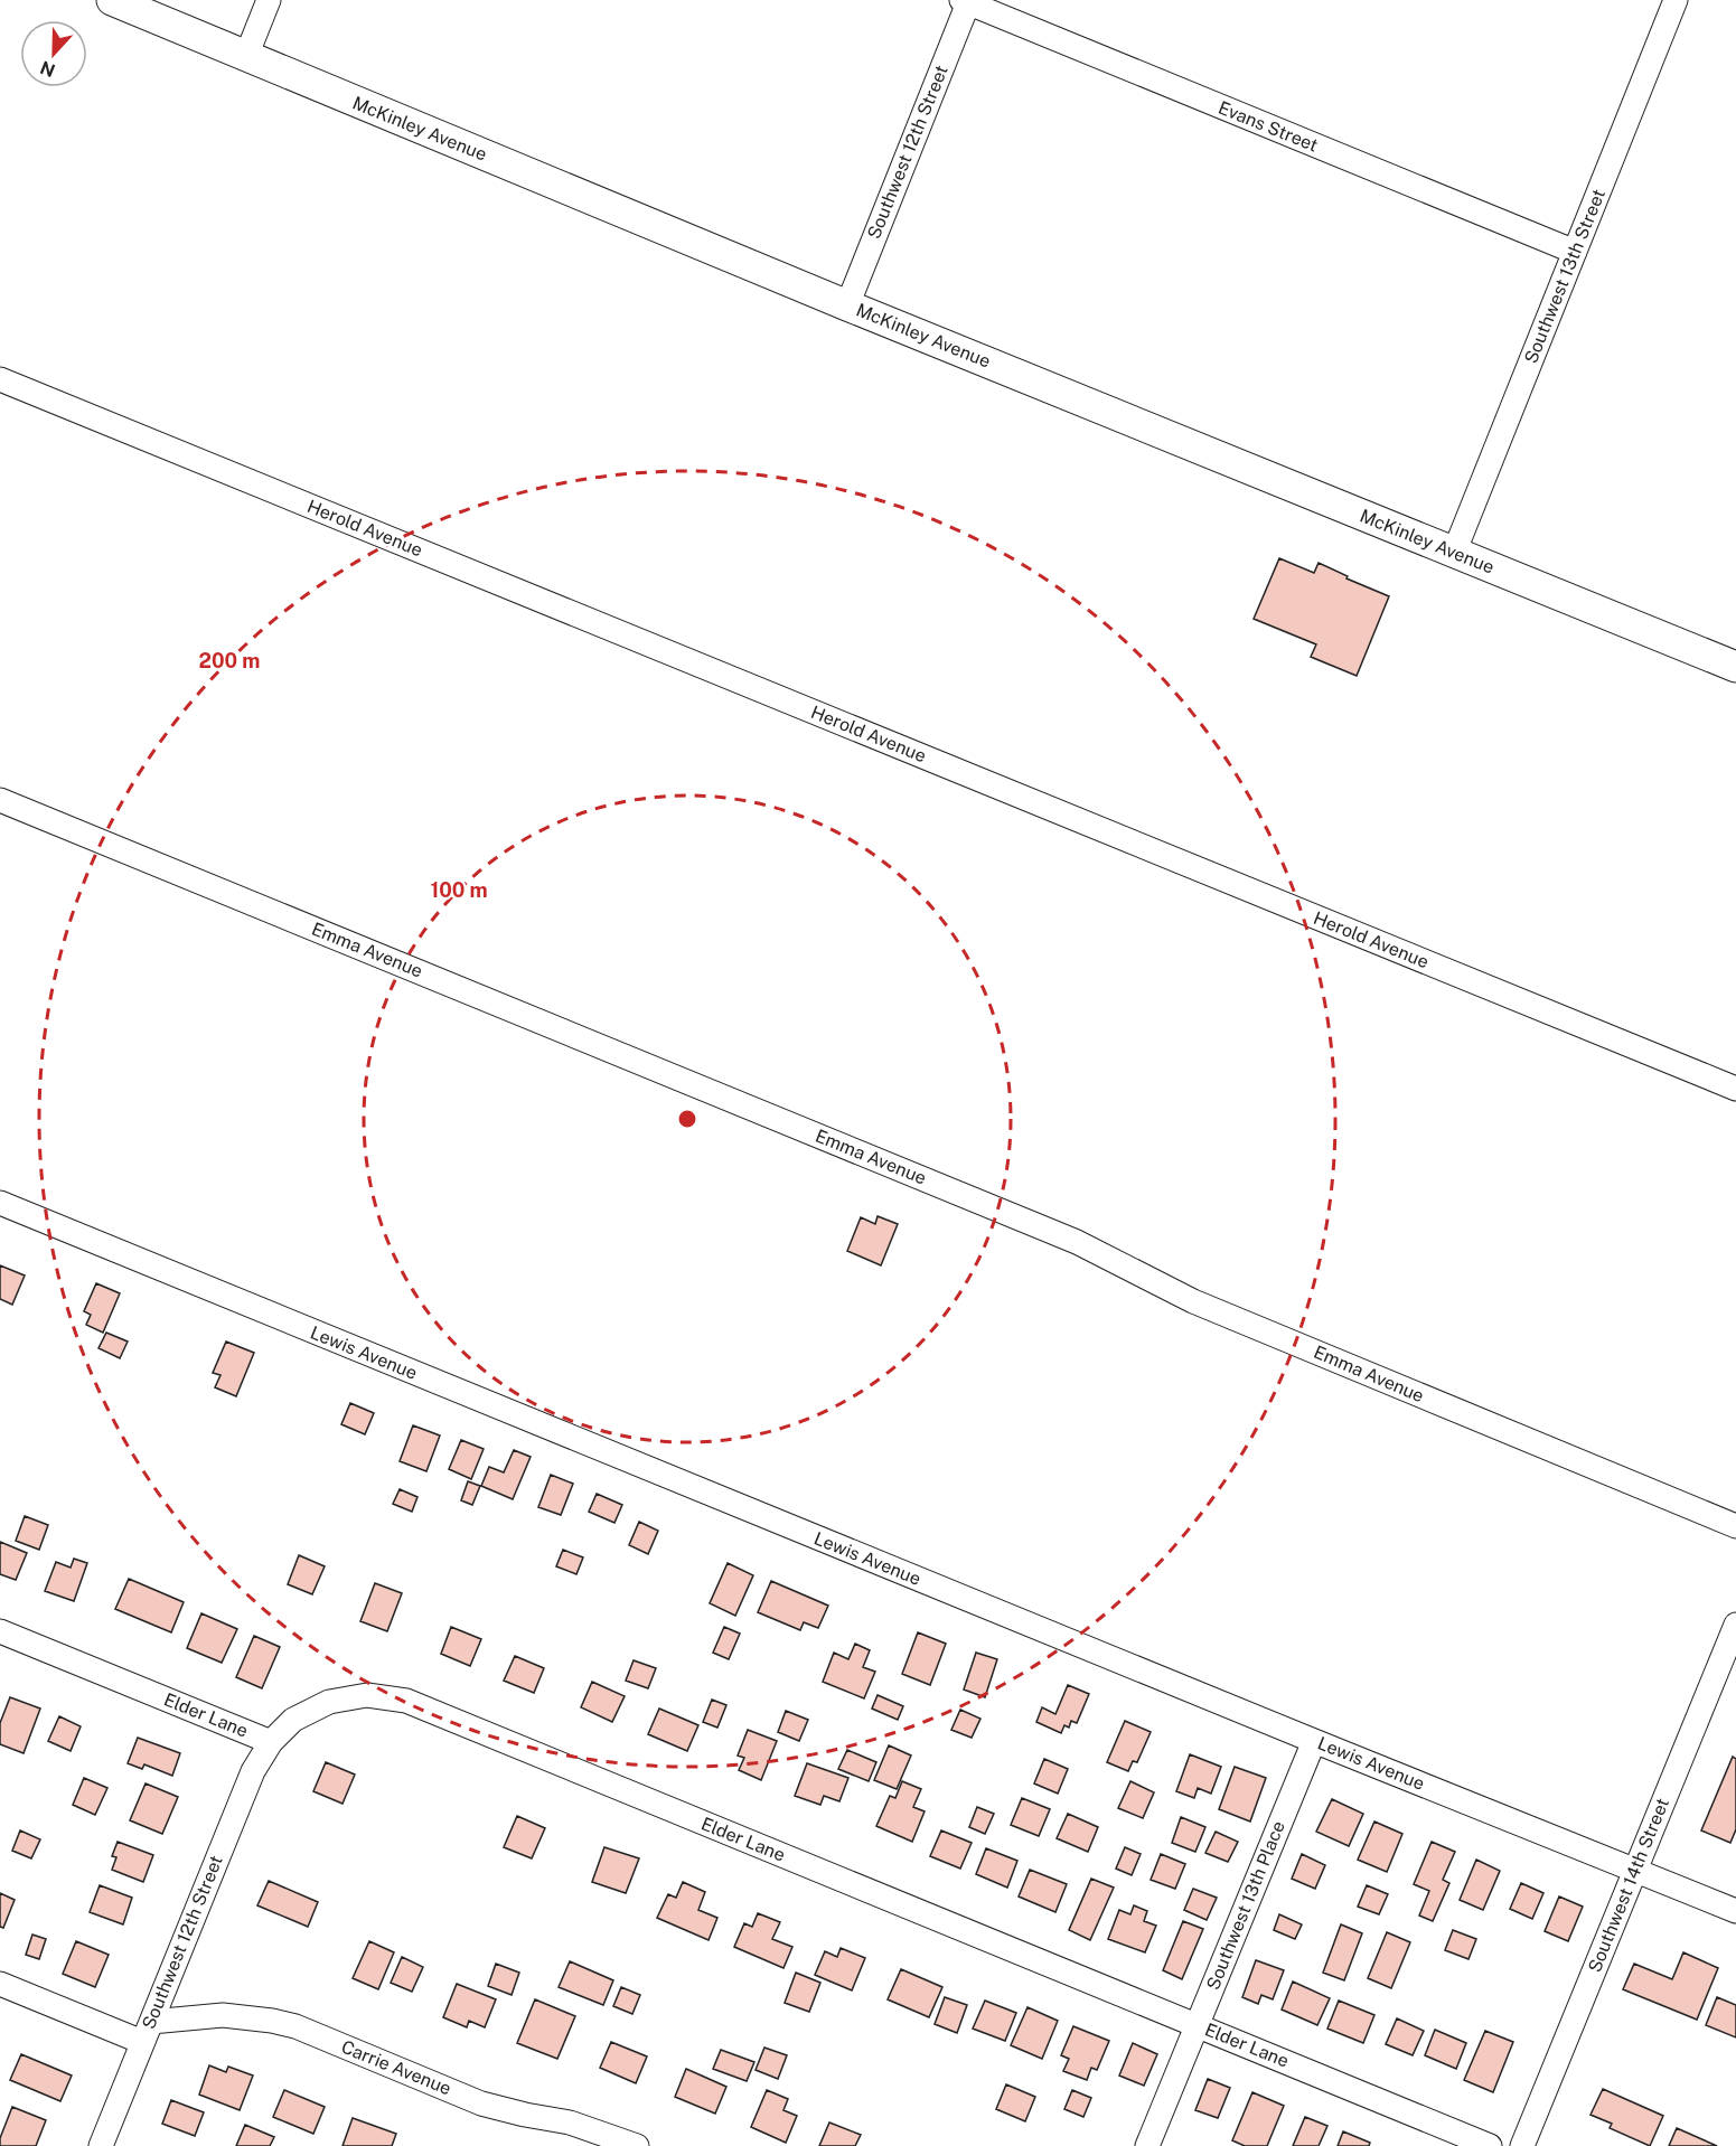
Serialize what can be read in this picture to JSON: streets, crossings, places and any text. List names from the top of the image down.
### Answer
{
  "streets": {
    "main road": ["McKinley Avenue"],
    "street": [
      "Evans Street",
      "Southwest 12th Street",
      "Southwest 13th Street",
      "Herold Avenue",
      "Emma Avenue",
      "Lewis Avenue",
      "Elder Lane",
      "Southwest 14th Street",
      "Southwest 13th Place",
      "Carrie Avenue"
    ]
  },
  "crossings": [
    ["Evans Street", "Southwest 12th Street"],
    ["Evans Street", "Southwest 13th Street"],
    ["McKinley Avenue", "Southwest 12th Street"],
    ["McKinley Avenue", "Southwest 13th Street"],
    ["Southwest 12th Street", "Elder Lane"],
    ["Southwest 12th Street", "Carrie Avenue"],
    ["Lewis Avenue", "Southwest 14th Street"],
    ["Lewis Avenue", "Southwest 13th Place"],
    ["Elder Lane", "Southwest 13th Place"]
  ],
  "north": "bottom",
  "rings": ["200 m", "100 m"]
}
